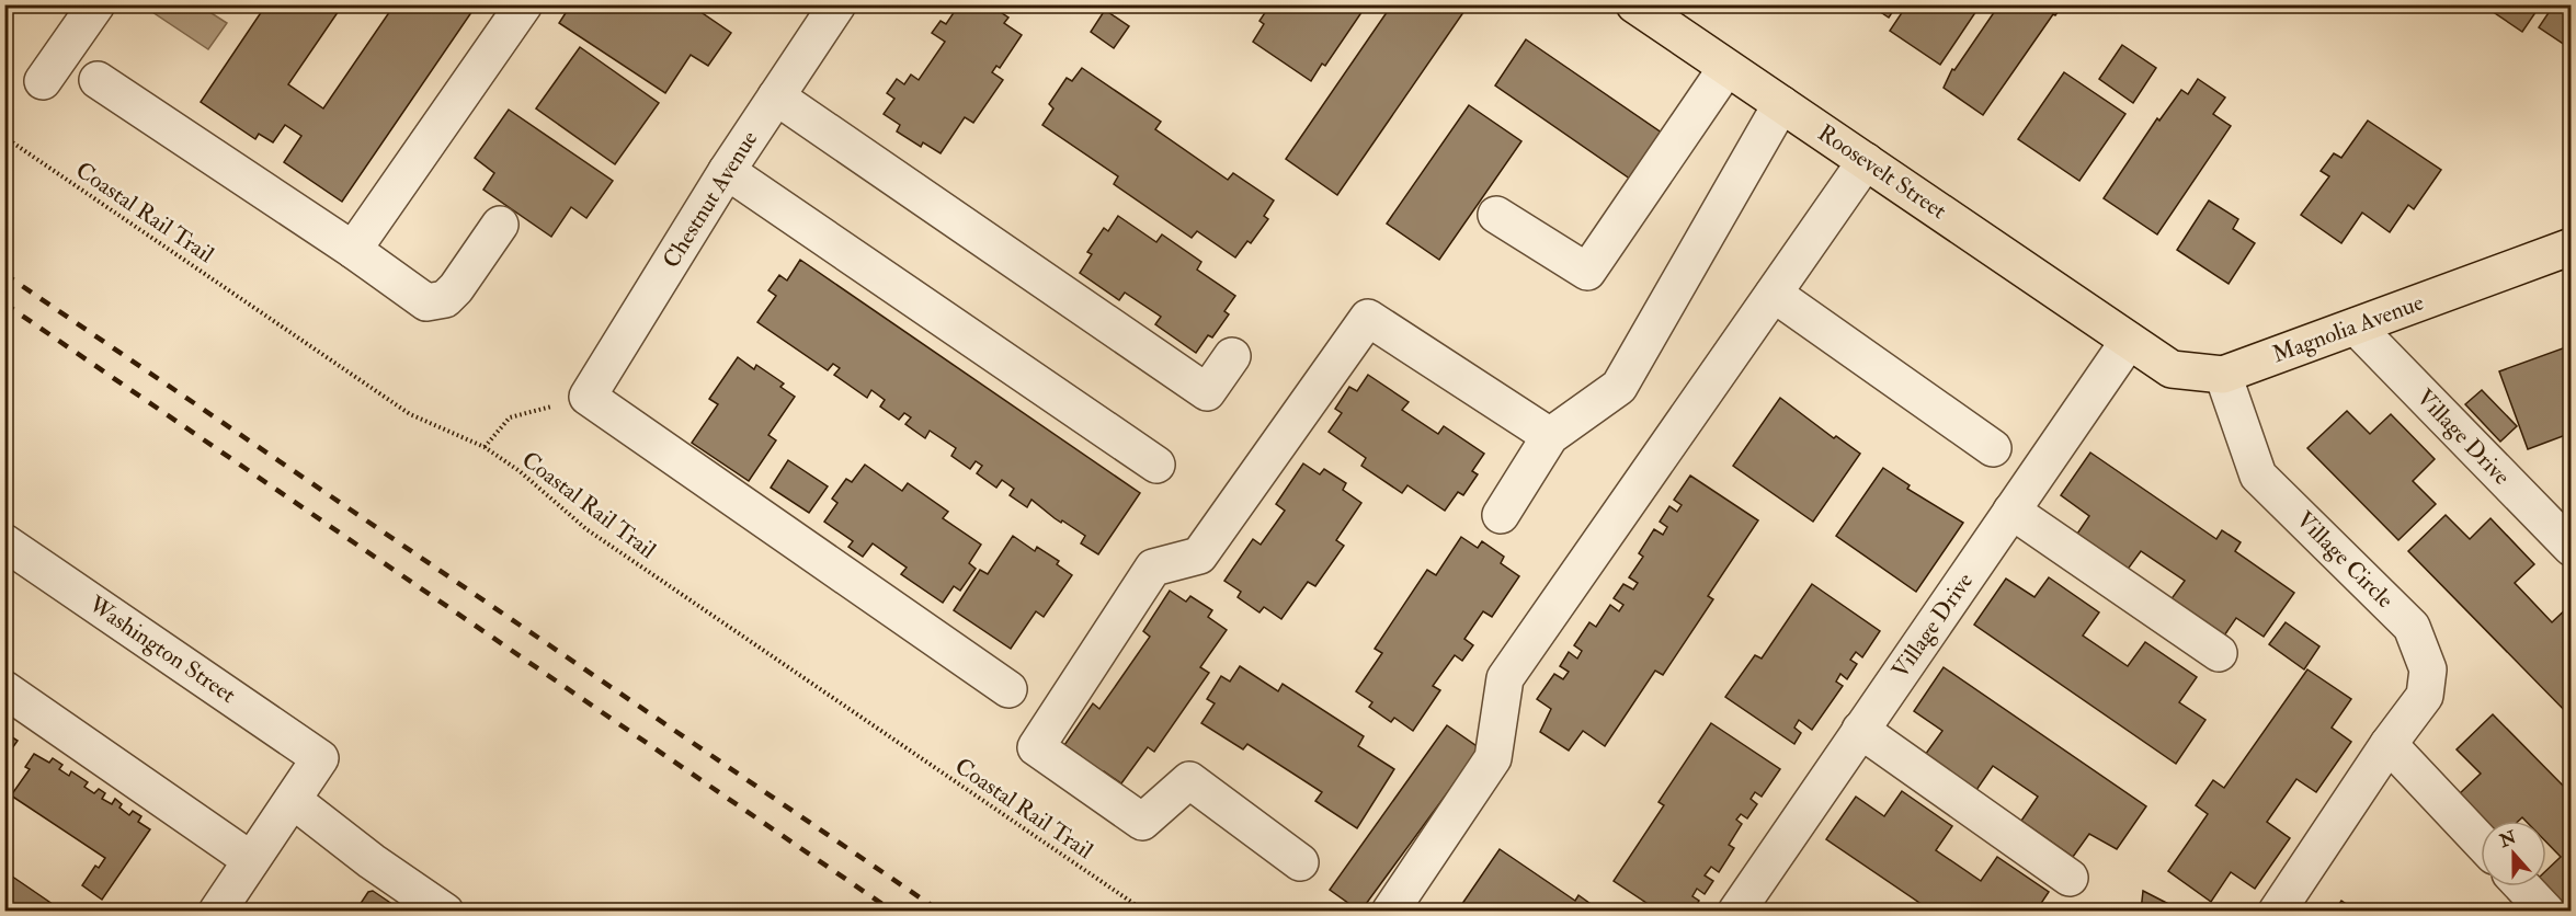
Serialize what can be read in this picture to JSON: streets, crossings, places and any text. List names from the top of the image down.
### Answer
{
  "streets": {
    "main road": ["Roosevelt Street", "Magnolia Avenue"],
    "street": [
      "Chestnut Avenue",
      "Village Drive",
      "Village Circle",
      "Washington Street"
    ],
    "path": ["Coastal Rail Trail"]
  },
  "crossings": [
    ["Roosevelt Street", "Magnolia Avenue"],
    ["Roosevelt Street", "Village Drive"],
    ["Magnolia Avenue", "Village Drive"],
    ["Magnolia Avenue", "Village Circle"]
  ],
  "north": "top"
}
